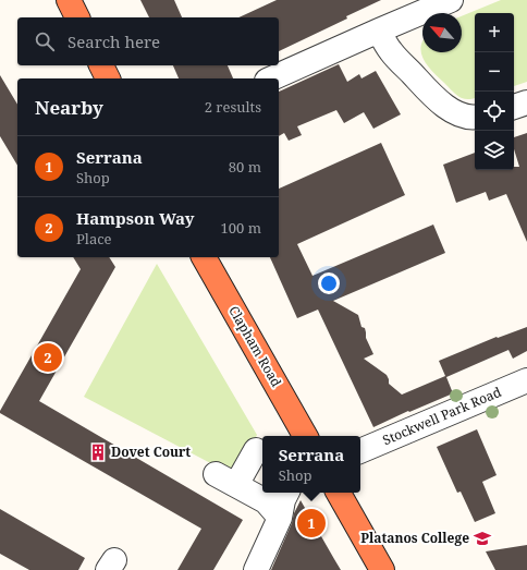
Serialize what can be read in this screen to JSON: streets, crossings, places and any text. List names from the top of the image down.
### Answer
{
  "streets": {
    "highway": ["Clapham Road"],
    "street": ["Stockwell Park Road"]
  },
  "places": {
    "building": ["Dovet Court"],
    "school or university": ["Platanos College"]
  },
  "north": "top left",
  "page": {
    "map_buttons": ["+", "−"],
    "search": "Search here",
    "heading": ["Nearby", "2 results"],
    "list": [
      {
        "mark": "1",
        "name": "Serrana",
        "note": "Shop",
        "value": "80 m"
      },
      {
        "mark": "2",
        "name": "Hampson Way",
        "note": "Place",
        "value": "100 m"
      }
    ],
    "pins": ["2", "1"],
    "popup": ["Serrana", "Shop"]
  }
}
